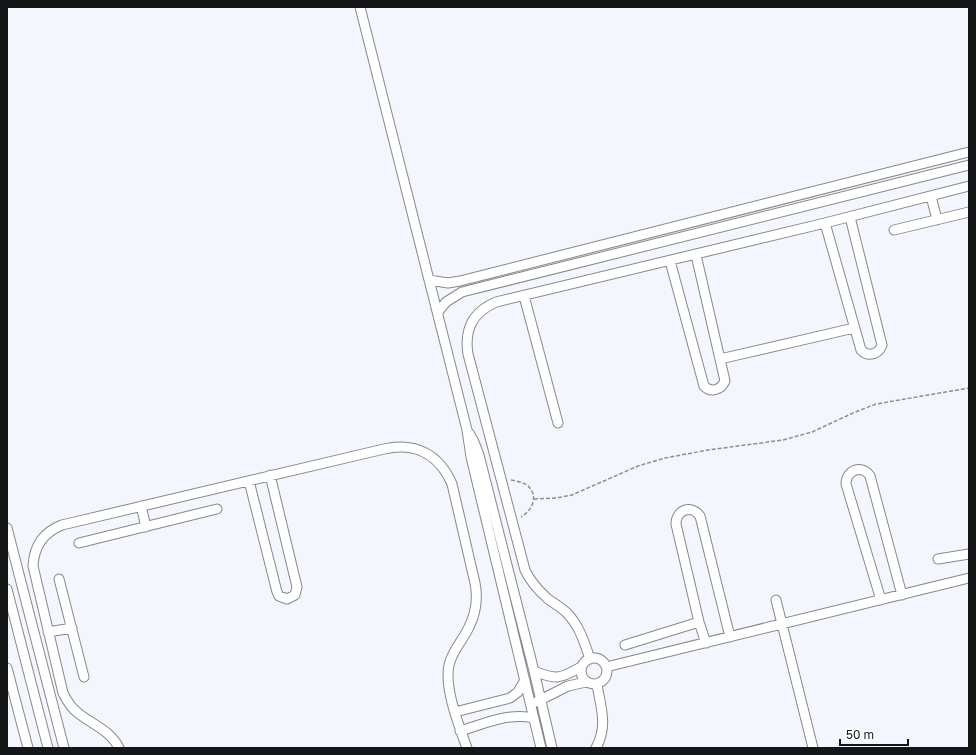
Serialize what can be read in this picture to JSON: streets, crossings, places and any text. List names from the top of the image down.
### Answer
{
  "scale_bar": "50 m"
}
